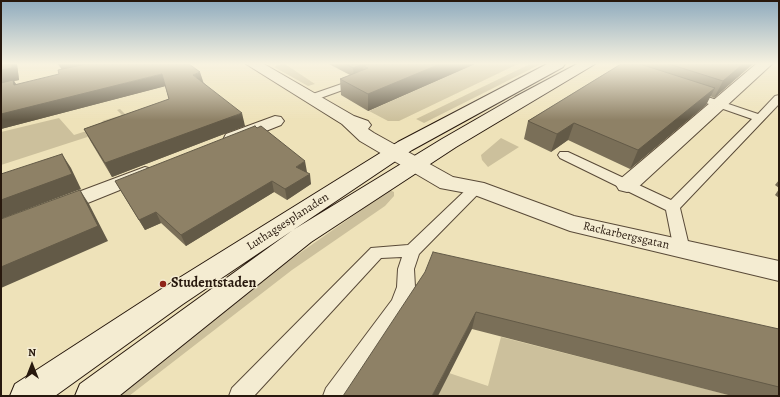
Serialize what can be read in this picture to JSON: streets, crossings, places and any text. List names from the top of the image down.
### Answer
{
  "streets": {
    "main road": ["Luthagsesplanaden", "Rackarbergsgatan"]
  },
  "crossings": [
    ["Luthagsesplanaden", "Rackarbergsgatan"]
  ],
  "places": ["Studentstaden"],
  "north": "top"
}
